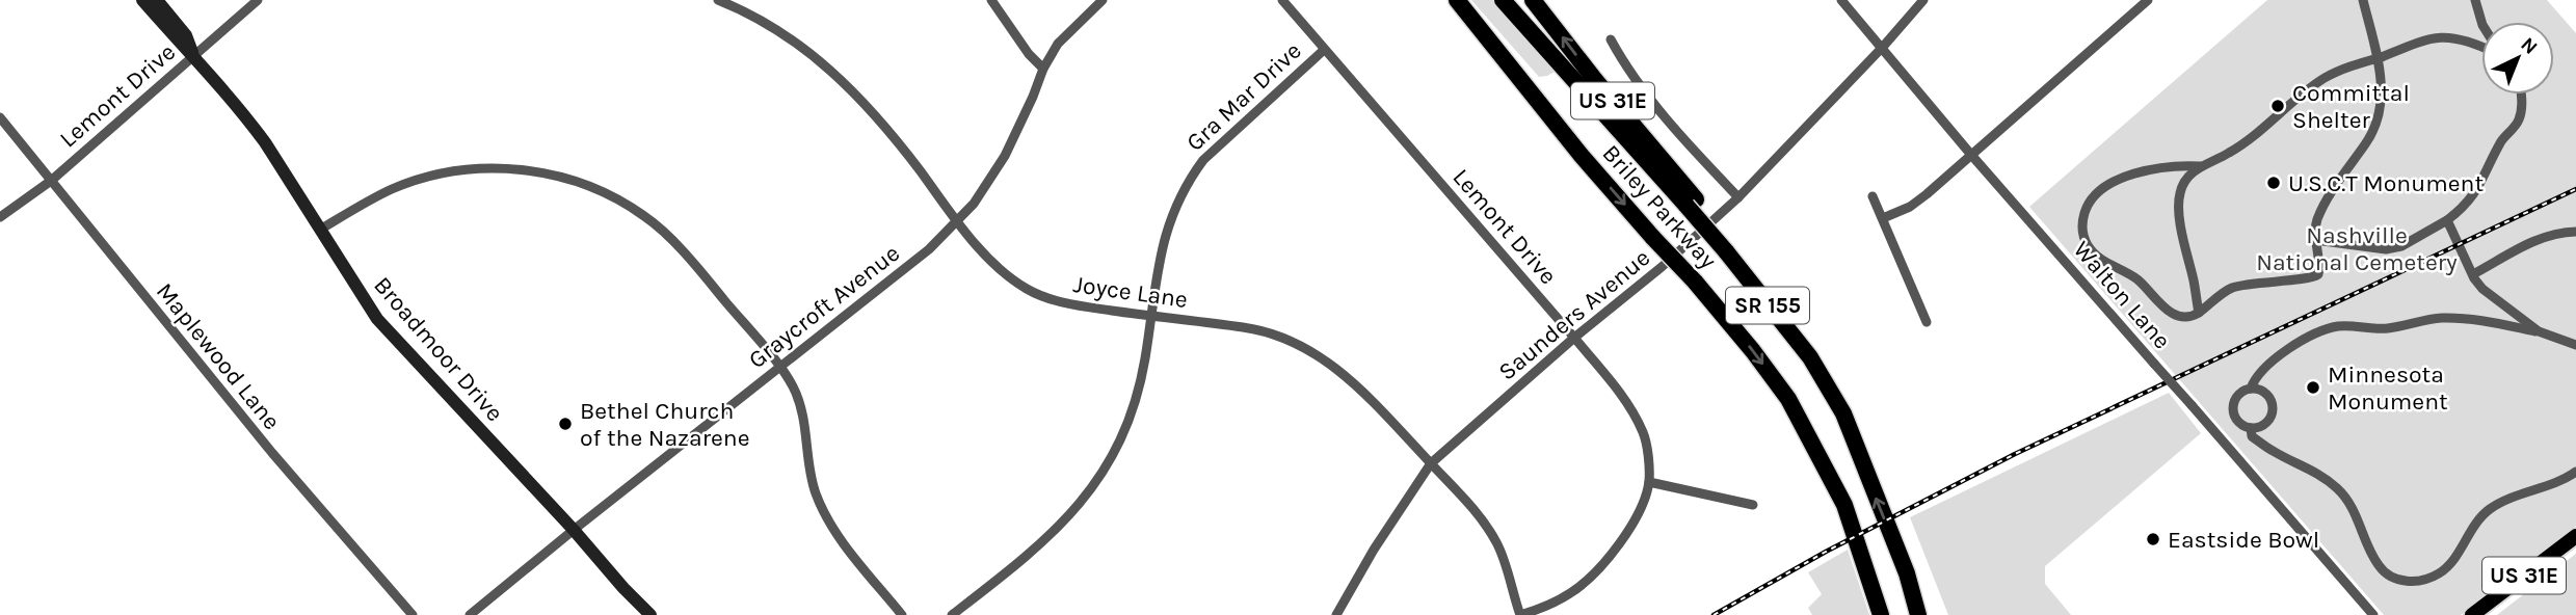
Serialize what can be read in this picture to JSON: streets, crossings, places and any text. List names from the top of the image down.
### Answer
{
  "streets": {
    "highway": ["US 31E", "Briley Parkway"],
    "main road": ["Broadmoor Drive"],
    "street": [
      "Lemont Drive",
      "Gra Mar Drive",
      "Joyce Lane",
      "Walton Lane",
      "Graycroft Avenue",
      "Saunders Avenue",
      "Maplewood Lane"
    ]
  },
  "crossings": [
    ["Lemont Drive", "Gra Mar Drive"],
    ["Lemont Drive", "Joyce Lane"],
    ["Lemont Drive", "Saunders Avenue"],
    ["Lemont Drive", "Broadmoor Drive"],
    ["Lemont Drive", "Maplewood Lane"],
    ["Gra Mar Drive", "Joyce Lane"],
    ["US 31E", "Briley Parkway"],
    ["Joyce Lane", "Graycroft Avenue"],
    ["Joyce Lane", "Saunders Avenue"],
    ["Walton Lane", "Saunders Avenue"],
    ["Graycroft Avenue", "Broadmoor Drive"]
  ],
  "parks": ["Nashville National Cemetery"],
  "places": [
    "Committal Shelter",
    "U.S.C.T Monument",
    "Minnesota Monument",
    "Bethel Church of the Nazarene",
    "Eastside Bowl"
  ],
  "north": "top right"
}
